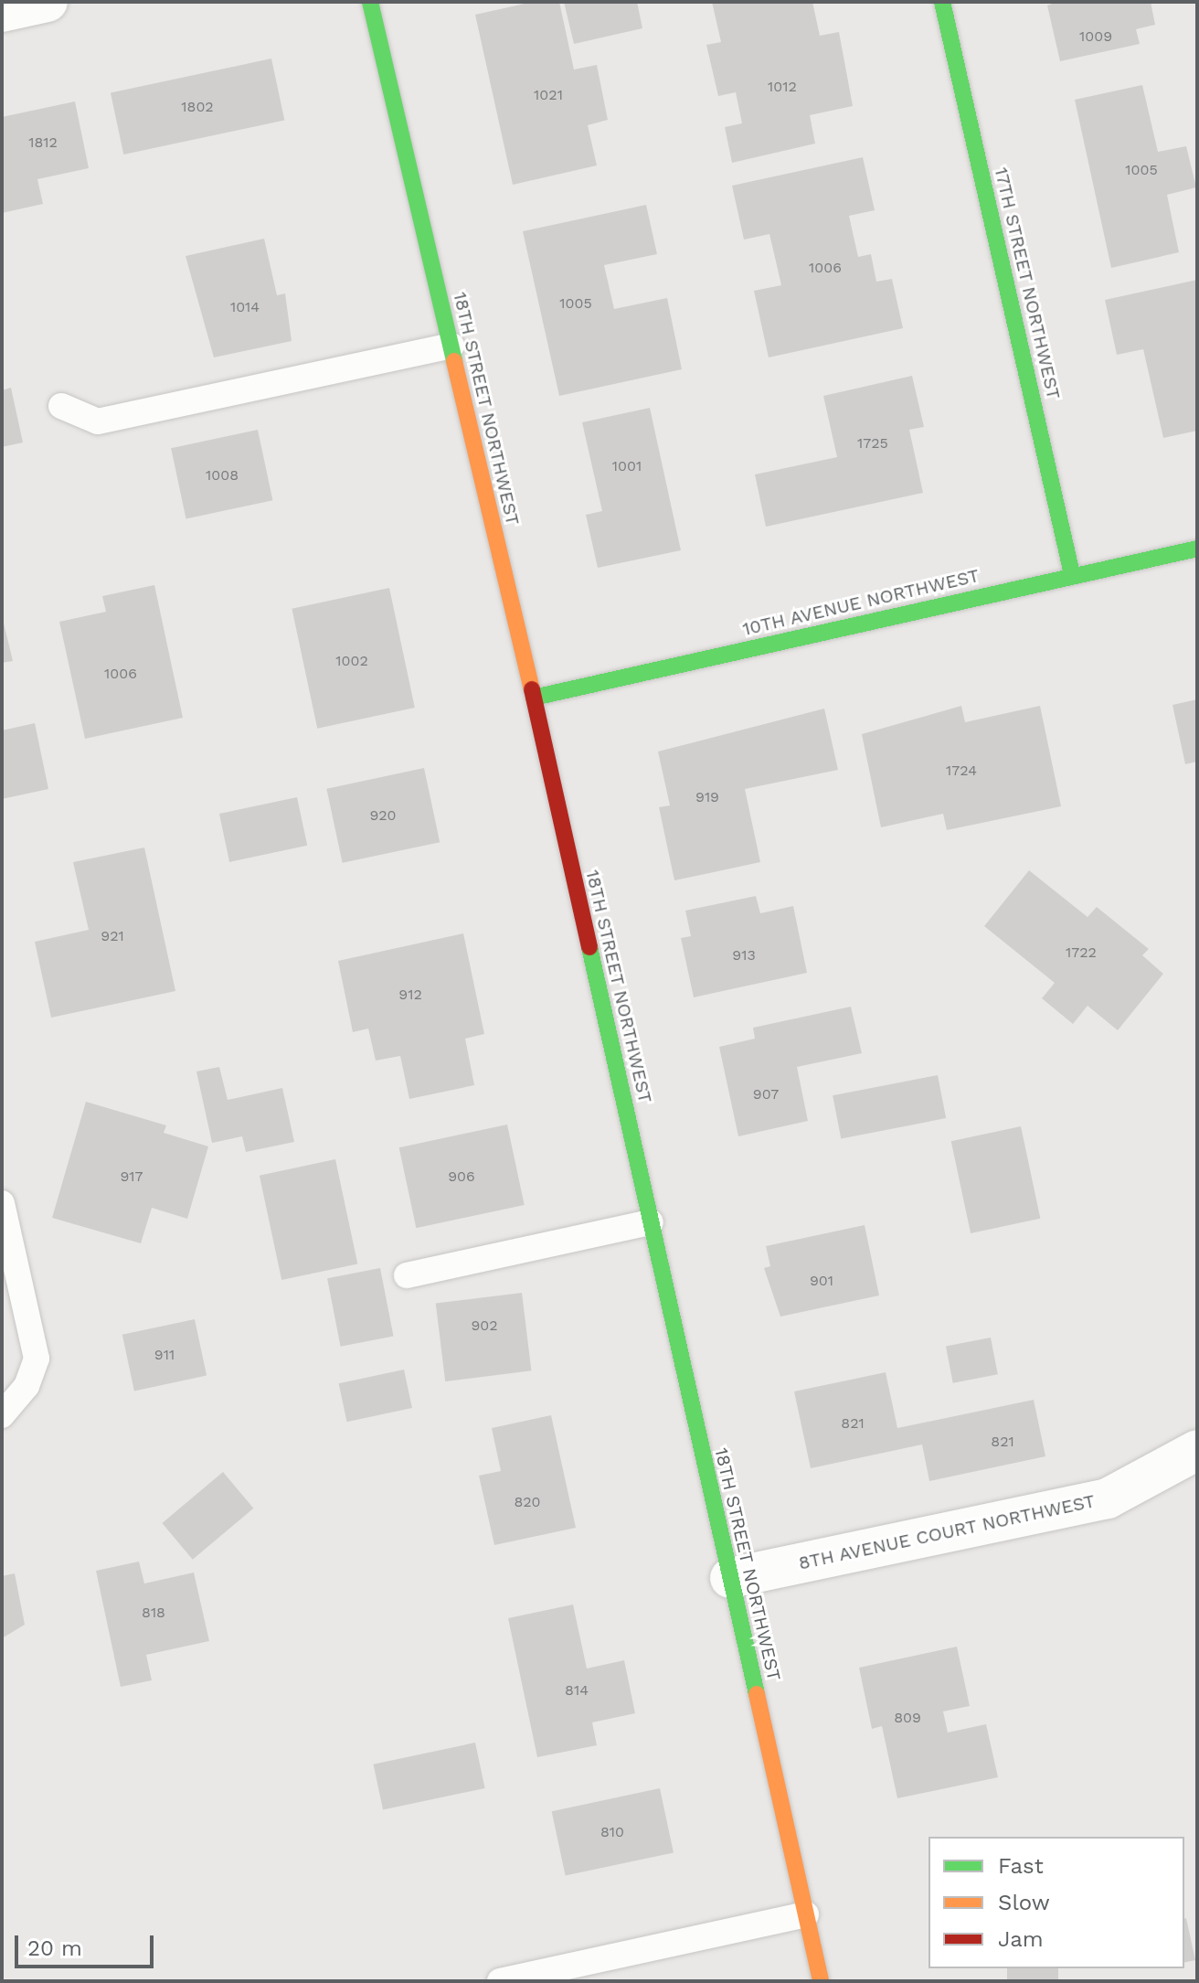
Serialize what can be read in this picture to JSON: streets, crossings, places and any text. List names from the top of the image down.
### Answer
{
  "streets": {
    "street": [
      "17TH STREET NORTHWEST",
      "18TH STREET NORTHWEST",
      "10TH AVENUE NORTHWEST",
      "8TH AVENUE COURT NORTHWEST"
    ]
  },
  "crossings": [
    ["17TH STREET NORTHWEST", "10TH AVENUE NORTHWEST"],
    ["18TH STREET NORTHWEST", "10TH AVENUE NORTHWEST"],
    ["18TH STREET NORTHWEST", "8TH AVENUE COURT NORTHWEST"]
  ],
  "house_numbers": [
    "1009",
    "1012",
    "1021",
    "1802",
    "1812",
    "1005",
    "1006",
    "1005",
    "1014",
    "1725",
    "1001",
    "1008",
    "1002",
    "1006",
    "1724",
    "919",
    "920",
    "921",
    "1722",
    "913",
    "912",
    "907",
    "917",
    "906",
    "901",
    "902",
    "911",
    "821",
    "821",
    "820",
    "818",
    "814",
    "809",
    "810"
  ],
  "legend": ["Fast", "Slow", "Jam"],
  "scale_bar": "20 m"
}
